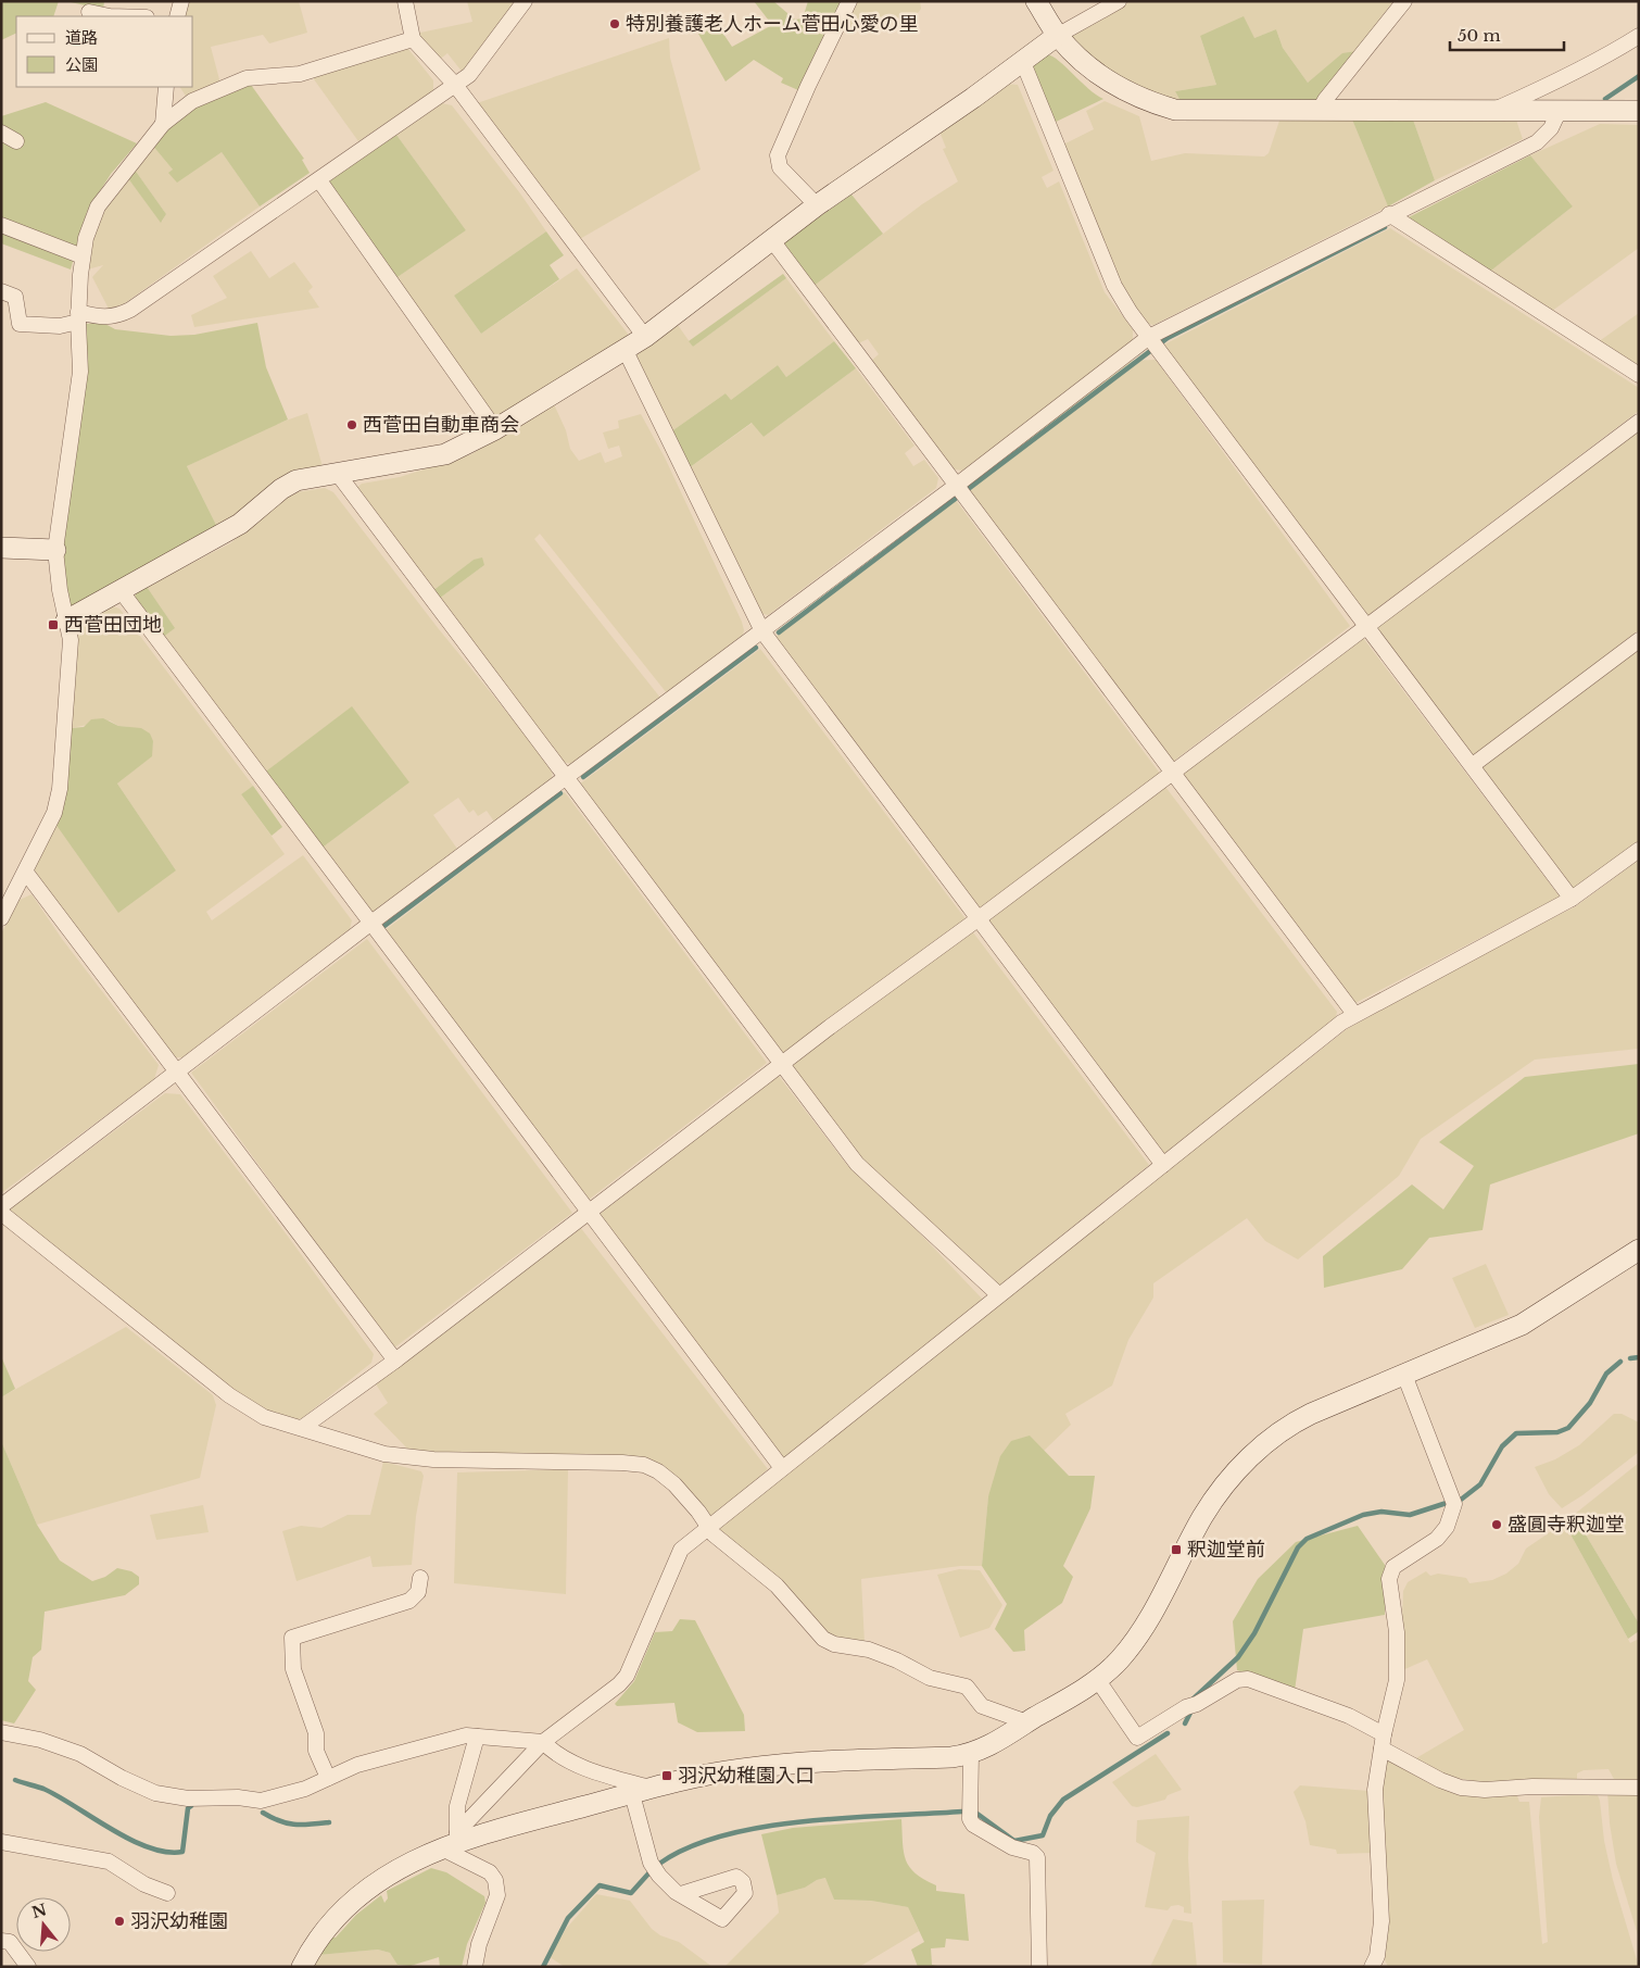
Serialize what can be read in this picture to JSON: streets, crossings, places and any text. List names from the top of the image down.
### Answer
{
  "places": {
    "other": [
      "特別養護老人ホーム菅田心愛の里",
      "西菅田自動車商会",
      "盛圓寺釈迦堂",
      "羽沢幼稚園"
    ],
    "transit": ["西菅田団地", "釈迦堂前", "羽沢幼稚園入口"]
  },
  "legend": ["道路", "公園"],
  "scale_bar": "50 m",
  "north": "top"
}
